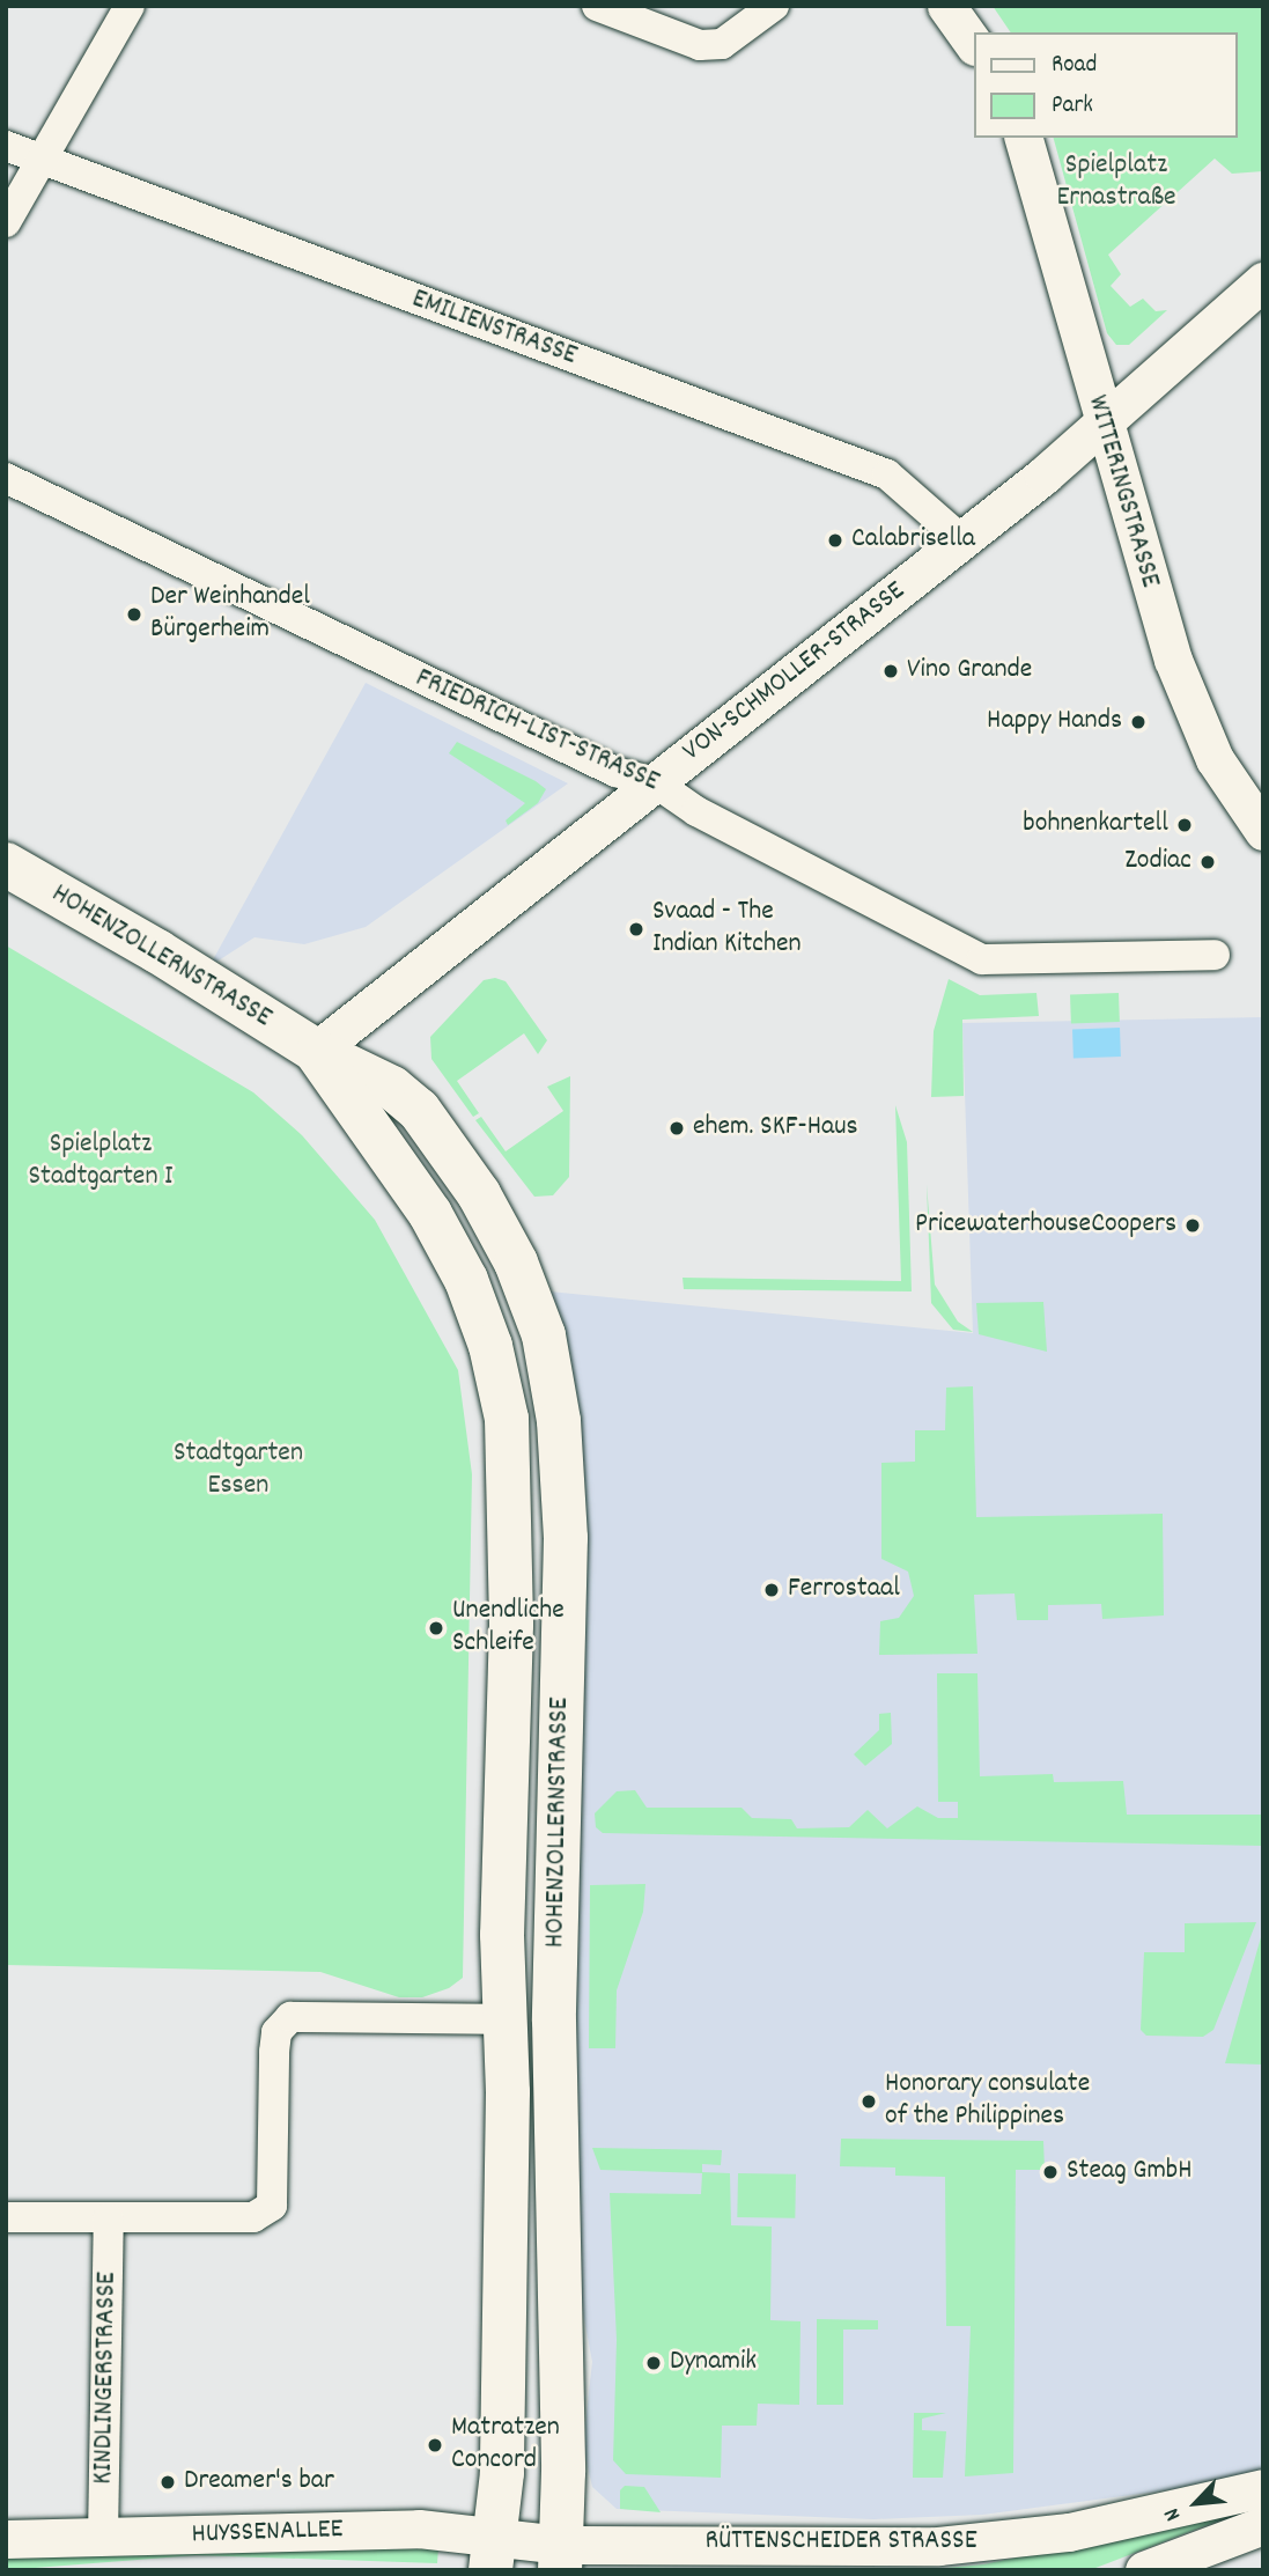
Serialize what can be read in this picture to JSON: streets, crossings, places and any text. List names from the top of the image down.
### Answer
{
  "streets": {
    "main road": ["HOHENZOLLERNSTRASSE"],
    "street": [
      "EMILIENSTRASSE",
      "WITTERINGSTRASSE",
      "VON-SCHMOLLER-STRASSE",
      "FRIEDRICH-LIST-STRASSE",
      "KINDLINGERSTRASSE",
      "HUYSSENALLEE",
      "RÜTTENSCHEIDER STRASSE"
    ]
  },
  "crossings": [
    ["EMILIENSTRASSE", "VON-SCHMOLLER-STRASSE"],
    ["WITTERINGSTRASSE", "VON-SCHMOLLER-STRASSE"],
    ["VON-SCHMOLLER-STRASSE", "FRIEDRICH-LIST-STRASSE"],
    ["VON-SCHMOLLER-STRASSE", "HOHENZOLLERNSTRASSE"],
    ["HOHENZOLLERNSTRASSE", "HUYSSENALLEE"],
    ["HOHENZOLLERNSTRASSE", "RÜTTENSCHEIDER STRASSE"],
    ["KINDLINGERSTRASSE", "HUYSSENALLEE"],
    ["HUYSSENALLEE", "RÜTTENSCHEIDER STRASSE"]
  ],
  "parks": ["Spielplatz Ernastraße", "Spielplatz Stadtgarten I", "Stadtgarten Essen"],
  "places": [
    "Calabrisella",
    "Der Weinhandel Bürgerheim",
    "Vino Grande",
    "Happy Hands",
    "bohnenkartell",
    "Zodiac",
    "Svaad - The Indian Kitchen",
    "ehem. SKF-Haus",
    "PricewaterhouseCoopers",
    "Ferrostaal",
    "Unendliche Schleife",
    "Honorary consulate of the Philippines",
    "Steag GmbH",
    "Dynamik",
    "Matratzen Concord",
    "Dreamer's bar"
  ],
  "legend": ["Road", "Park"],
  "north": "bottom left"
}
